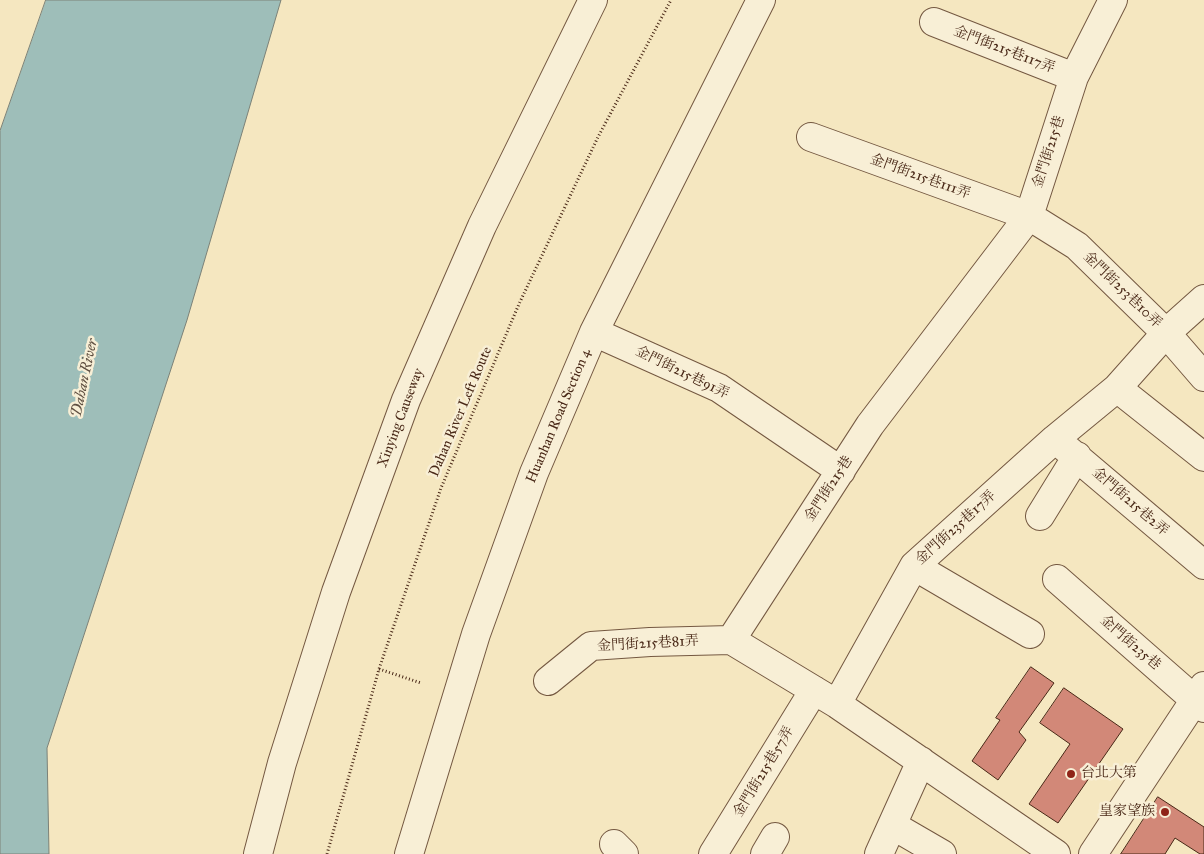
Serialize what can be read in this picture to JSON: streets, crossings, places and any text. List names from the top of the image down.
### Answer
{
  "streets": {
    "street": [
      "金門街215巷117弄",
      "金門街215巷",
      "金門街215巷111弄",
      "金門街253巷10弄",
      "金門街215巷91弄",
      "Huanhan Road Section 4",
      "Xinying Causeway",
      "金門街215巷2弄",
      "金門街235巷17弄",
      "金門街235巷",
      "金門街215巷81弄",
      "金門街215巷57弄"
    ],
    "path": ["Dahan River Left Route"]
  },
  "crossings": [
    ["金門街215巷117弄", "金門街215巷"],
    ["金門街215巷", "金門街215巷111弄"],
    ["金門街215巷", "金門街253巷10弄"],
    ["金門街215巷", "金門街215巷91弄"],
    ["金門街215巷", "金門街215巷81弄"],
    ["金門街215巷111弄", "金門街253巷10弄"],
    ["金門街253巷10弄", "金門街235巷17弄"],
    ["金門街215巷91弄", "Huanhan Road Section 4"],
    ["金門街215巷2弄", "金門街235巷17弄"]
  ],
  "water": ["Dahan River"],
  "places": ["台北大第", "皇家望族"]
}
